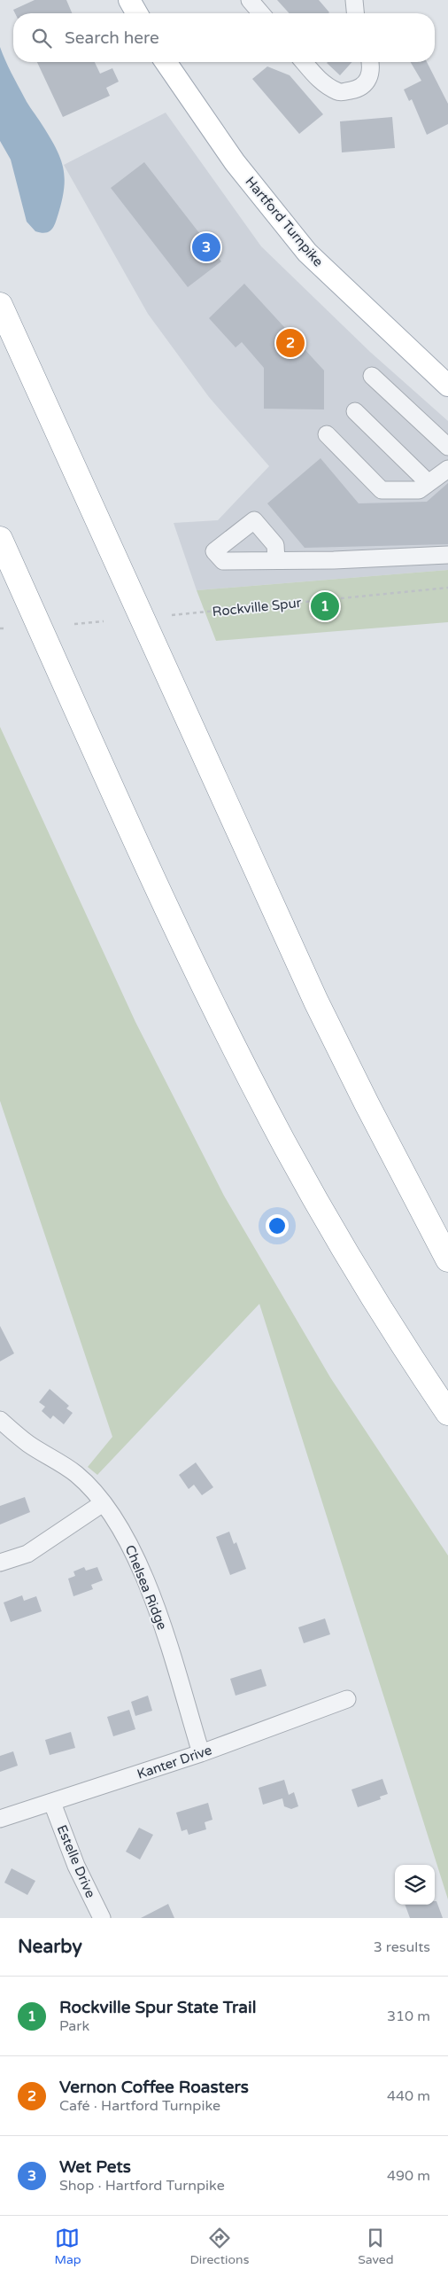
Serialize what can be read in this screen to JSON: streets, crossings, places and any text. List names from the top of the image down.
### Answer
{
  "streets": {
    "main road": ["Hartford Turnpike"],
    "street": ["Chelsea Ridge", "Kanter Drive", "Estelle Drive"],
    "path": ["Rockville Spur"]
  },
  "crossings": [
    ["Chelsea Ridge", "Kanter Drive"],
    ["Kanter Drive", "Estelle Drive"]
  ],
  "page": {
    "search": "Search here",
    "pins": ["3", "2", "1"],
    "heading": ["Nearby", "3 results"],
    "list": [
      {
        "mark": "1",
        "name": "Rockville Spur State Trail",
        "note": "Park",
        "value": "310 m"
      },
      {
        "mark": "2",
        "name": "Vernon Coffee Roasters",
        "note": "Café · Hartford Turnpike",
        "value": "440 m"
      },
      {
        "mark": "3",
        "name": "Wet Pets",
        "note": "Shop · Hartford Turnpike",
        "value": "490 m"
      }
    ],
    "nav": ["Map", "Directions", "Saved"]
  }
}
